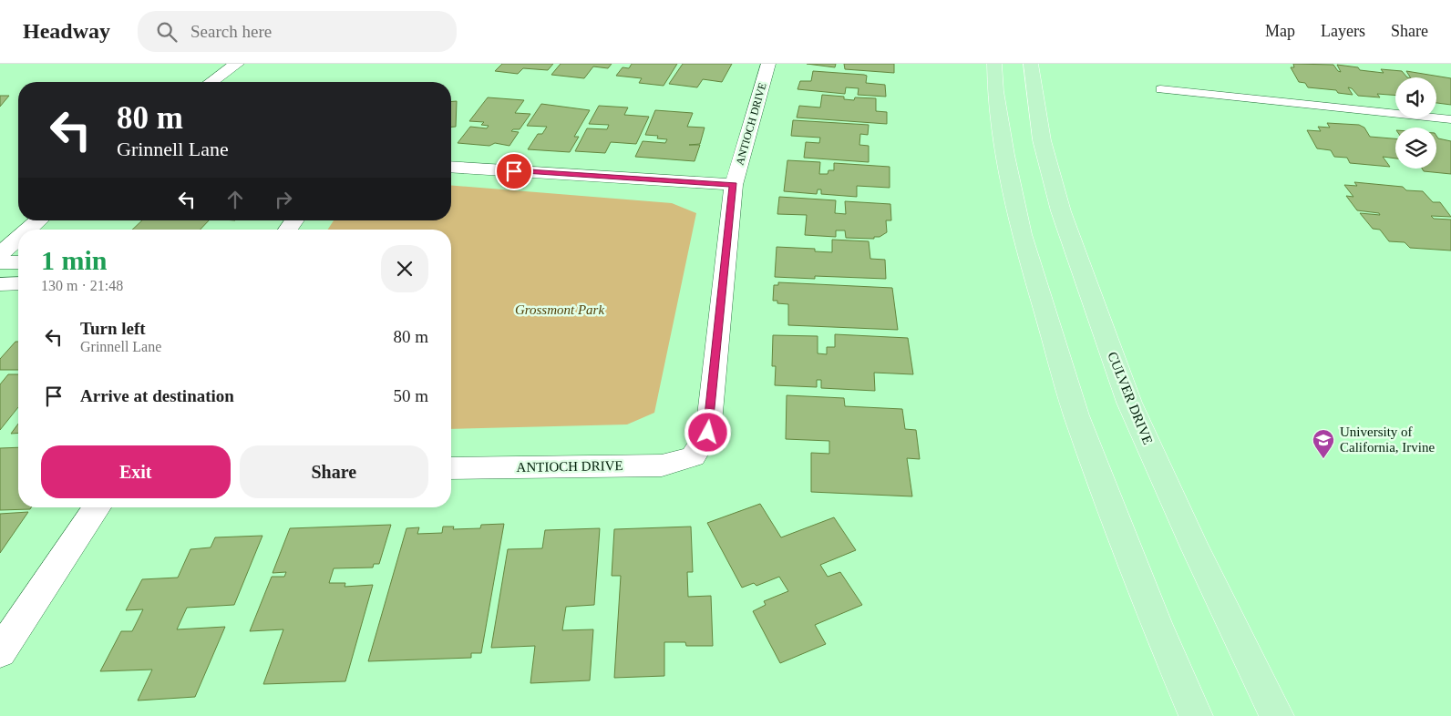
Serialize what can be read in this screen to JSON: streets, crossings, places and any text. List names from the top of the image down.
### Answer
{
  "streets": {
    "main road": ["CULVER DRIVE"],
    "street": ["ANTIOCH DRIVE"]
  },
  "parks": ["Grossmont Park"],
  "places": {
    "school or university": ["University of California, Irvine"]
  },
  "page": {
    "header": "Headway",
    "search": "Search here",
    "nav": ["Map", "Layers", "Share"],
    "turn": ["80 m", "Grinnell Lane"],
    "heading": ["1 min", "130 m · 21:48"],
    "list": [
      {
        "name": "Turn left",
        "note": "Grinnell Lane",
        "value": "80 m"
      },
      {
        "name": "Arrive at destination",
        "value": "50 m"
      }
    ],
    "buttons": ["Exit", "Share"]
  }
}
